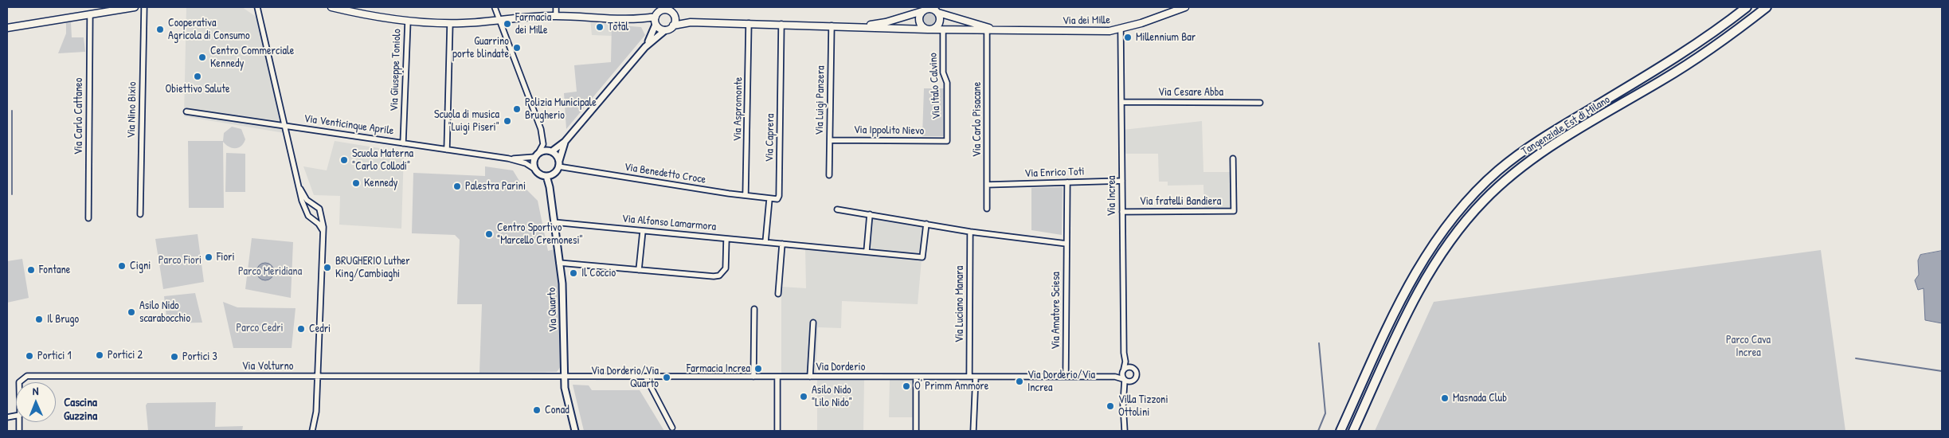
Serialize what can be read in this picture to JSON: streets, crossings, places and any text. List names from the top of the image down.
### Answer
{
  "streets": {
    "highway": ["Tangenziale Est di Milano"],
    "main road": ["Via dei Mille"],
    "street": [
      "Via Giuseppe Toniolo",
      "Via Italo Calvino",
      "Via Cesare Abba",
      "Via Luigi Panzera",
      "Via Aspromonte",
      "Via Nino Bixio",
      "Via Carlo Cattaneo",
      "Via Carlo Pisacane",
      "Via Venticinque Aprile",
      "Via Ippolito Nievo",
      "Via Caprera",
      "Via Enrico Toti",
      "Via Benedetto Croce",
      "Via Increa",
      "Via fratelli Bandiera",
      "Via Alfonso Lamarmora",
      "Via Luciano Manara",
      "Via Quarto",
      "Via Amatore Sciesa",
      "Via Volturno",
      "Via Dorderio"
    ]
  },
  "crossings": [
    ["Via dei Mille", "Via Italo Calvino"],
    ["Via dei Mille", "Via Luigi Panzera"],
    ["Via dei Mille", "Via Aspromonte"],
    ["Via dei Mille", "Via Carlo Pisacane"],
    ["Via dei Mille", "Via Caprera"],
    ["Via dei Mille", "Via Increa"],
    ["Via Giuseppe Toniolo", "Via Venticinque Aprile"],
    ["Via Italo Calvino", "Via Ippolito Nievo"],
    ["Via Cesare Abba", "Via Increa"],
    ["Via Luigi Panzera", "Via Ippolito Nievo"],
    ["Via Aspromonte", "Via Benedetto Croce"],
    ["Via Carlo Pisacane", "Via Enrico Toti"],
    ["Via Venticinque Aprile", "Via Benedetto Croce"],
    ["Via Venticinque Aprile", "Via Quarto"],
    ["Via Caprera", "Via Benedetto Croce"],
    ["Via Enrico Toti", "Via Increa"],
    ["Via Enrico Toti", "Via Amatore Sciesa"],
    ["Via Benedetto Croce", "Via Quarto"],
    ["Via Increa", "Via fratelli Bandiera"],
    ["Via Increa", "Via Dorderio"],
    ["Via Alfonso Lamarmora", "Via Quarto"],
    ["Via Luciano Manara", "Via Dorderio"],
    ["Via Quarto", "Via Volturno"],
    ["Via Quarto", "Via Dorderio"],
    ["Via Amatore Sciesa", "Via Dorderio"],
    ["Via Volturno", "Via Dorderio"]
  ],
  "districts": ["Cascina Guzzina"],
  "parks": [
    "Parco Fiori",
    "Parco Meridiana",
    "Parco Cedri",
    "Parco Cava Increa"
  ],
  "places": [
    "Farmacia dei Mille",
    "Total",
    "Cooperativa Agricola di Consumo",
    "Millennium Bar",
    "Guarrino porte blindate",
    "Centro Commerciale Kennedy",
    "Obiettivo Salute",
    "Polizia Municipale Brugherio",
    "Scuola di musica \"Luigi Piseri\"",
    "Scuola Materna \"Carlo Collodi\"",
    "Kennedy",
    "Palestra Parini",
    "Centro Sportivo \"Marcello Cremonesi\"",
    "Fiori",
    "Cigni",
    "BRUGHERIO Luther King/Cambiaghi",
    "Fontane",
    "Il Coccio",
    "Asilo Nido scarabocchio",
    "Il Brugo",
    "Cedri",
    "Portici 2",
    "Portici 1",
    "Portici 3",
    "Farmacia Increa",
    "Via Dorderio/Via Quarto",
    "Via Dorderio/Via Increa",
    "O' Primm Ammore",
    "Asilo Nido \"Lilo Nido\"",
    "Masnada Club",
    "Villa Tizzoni Ottolini",
    "Conad"
  ],
  "north": "top"
}
